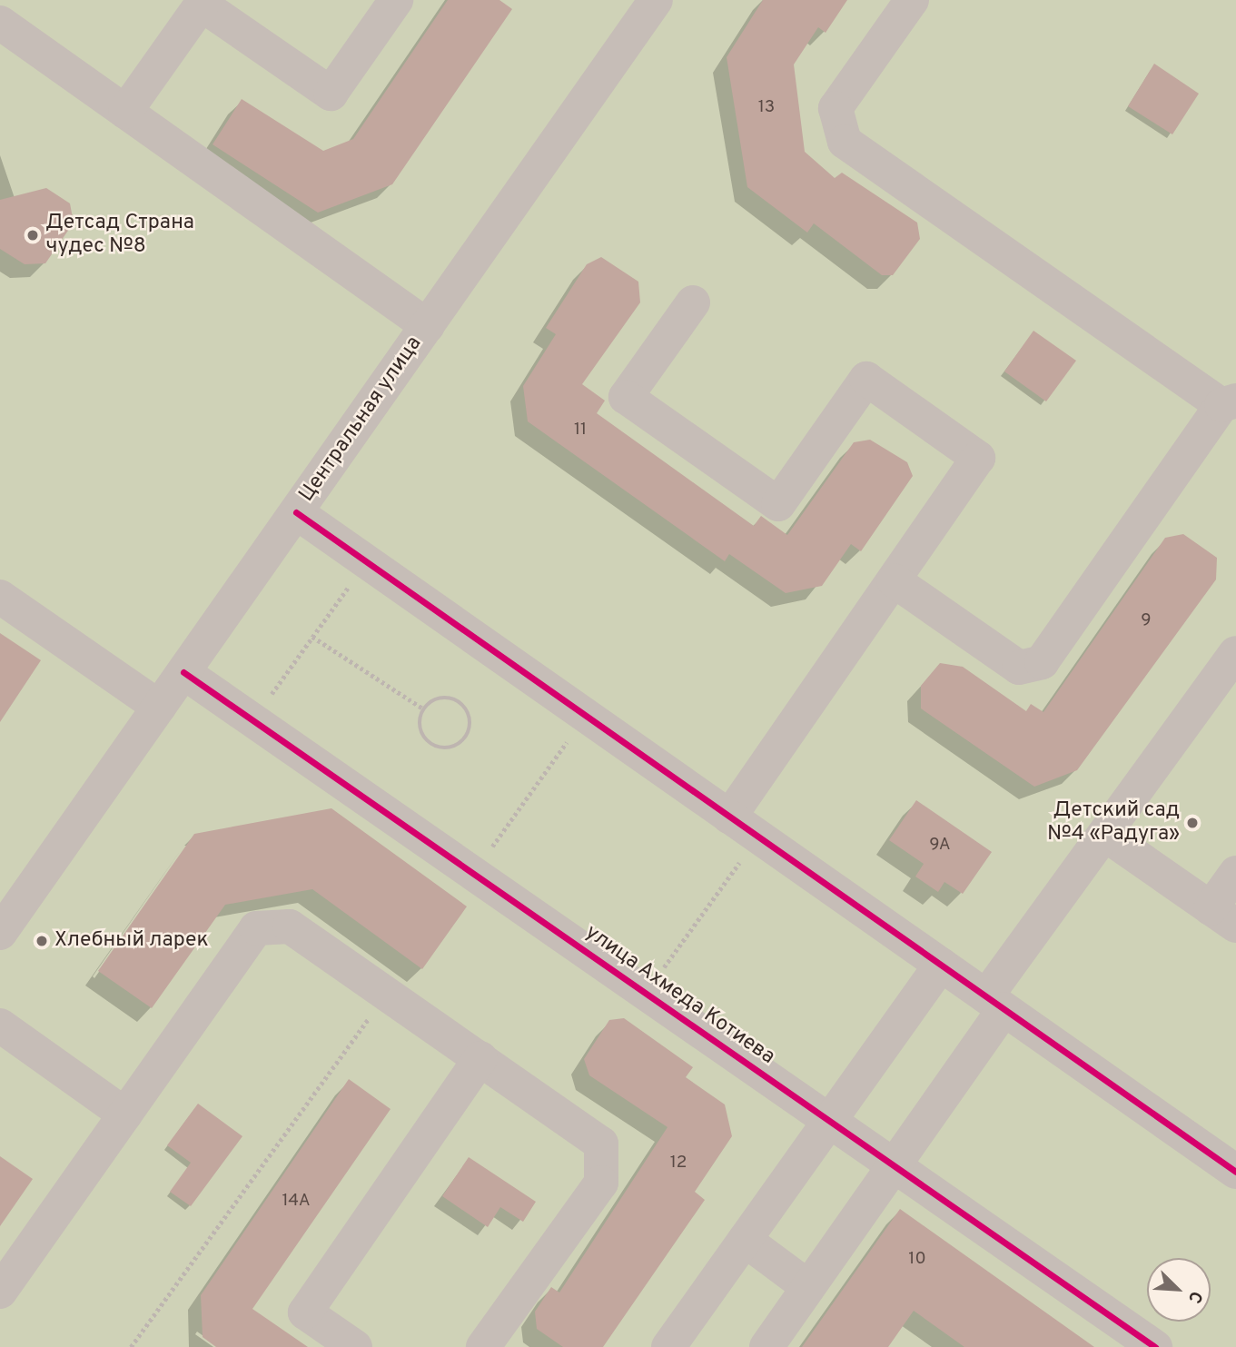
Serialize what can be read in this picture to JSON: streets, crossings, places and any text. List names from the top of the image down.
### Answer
{
  "streets": {
    "street": ["Центральная улица", "улица Ахмеда Котиева"]
  },
  "crossings": [
    ["Центральная улица", "улица Ахмеда Котиева"]
  ],
  "places": ["Детсад Страна чудес №8", "Детский сад №4 «Радуга»", "Хлебный ларек"],
  "house_numbers": [
    "13",
    "11",
    "9",
    "9А",
    "12",
    "14А",
    "10"
  ],
  "north": "bottom right"
}
